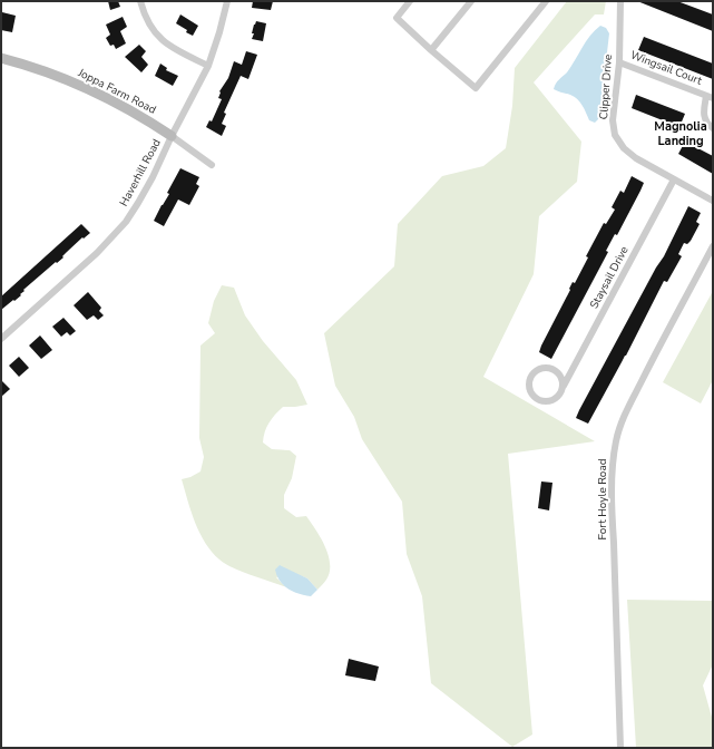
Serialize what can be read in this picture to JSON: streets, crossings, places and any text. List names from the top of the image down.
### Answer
{
  "streets": {
    "street": [
      "Wingsail Court",
      "Clipper Drive",
      "Joppa Farm Road",
      "Haverhill Road",
      "Staysail Drive",
      "Fort Hoyle Road"
    ]
  },
  "crossings": [
    ["Wingsail Court", "Clipper Drive"],
    ["Clipper Drive", "Staysail Drive"],
    ["Joppa Farm Road", "Haverhill Road"]
  ],
  "districts": ["Magnolia Landing"]
}
